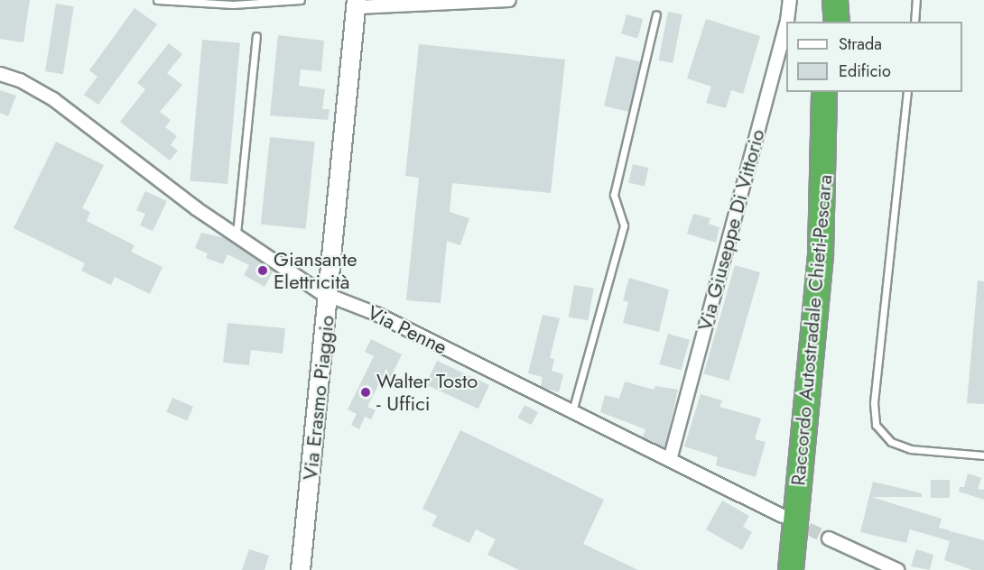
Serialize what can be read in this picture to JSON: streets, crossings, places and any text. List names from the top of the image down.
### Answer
{
  "streets": {
    "highway": ["Raccordo Autostradale Chieti-Pescara"],
    "street": ["Via Giuseppe Di Vittorio", "Via Penne", "Via Erasmo Piaggio"]
  },
  "crossings": [
    ["Via Giuseppe Di Vittorio", "Via Penne"],
    ["Via Penne", "Via Erasmo Piaggio"]
  ],
  "places": ["Giansante Elettricità", "Walter Tosto - Uffici"],
  "legend": ["Strada", "Edificio"]
}
